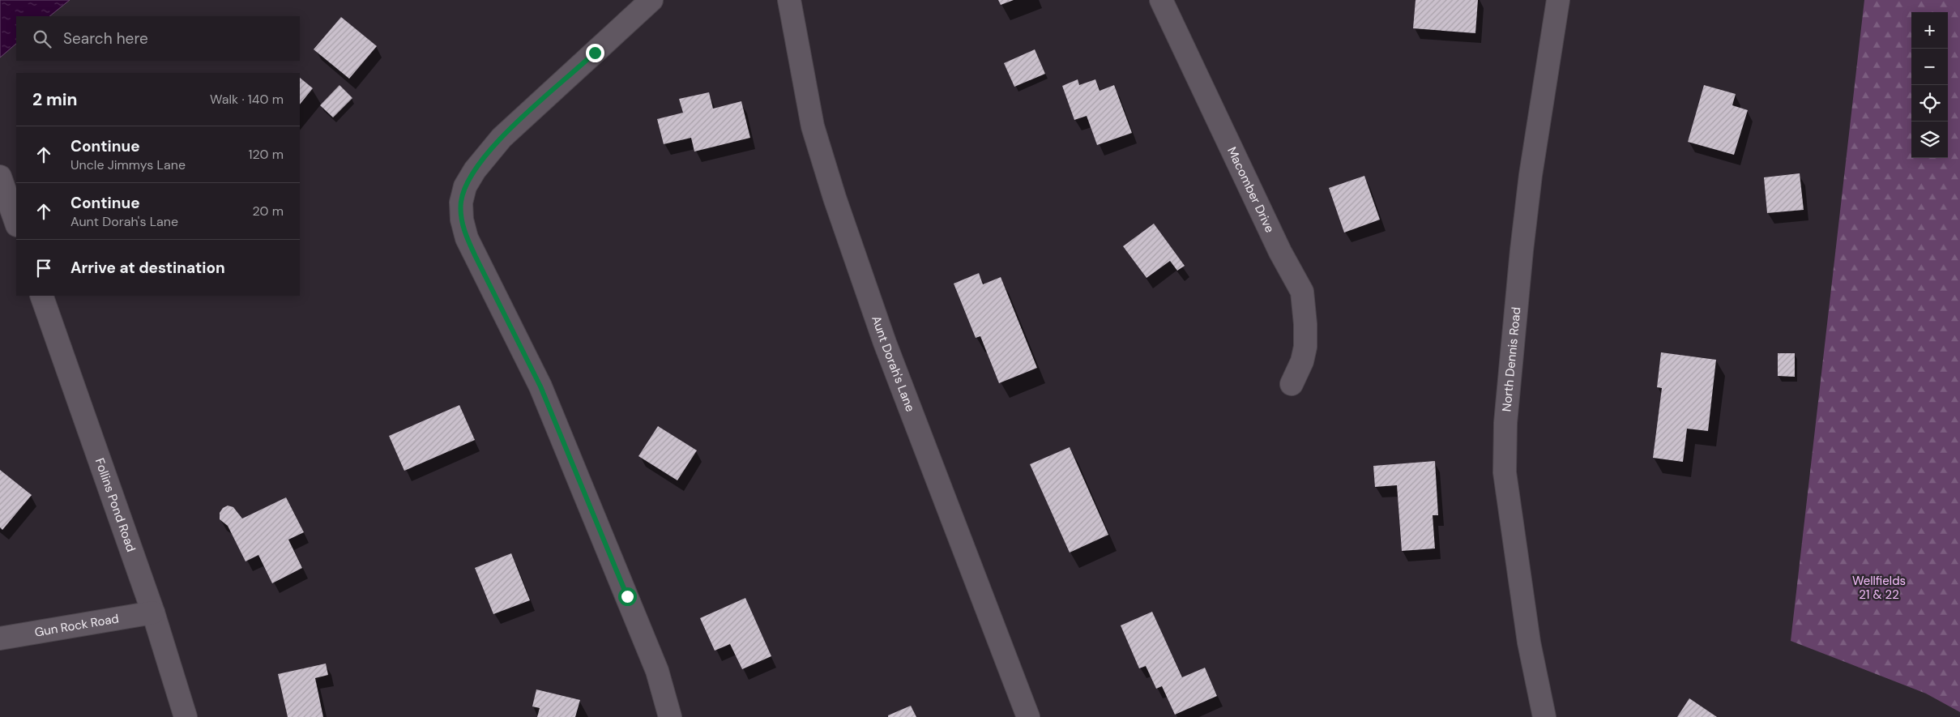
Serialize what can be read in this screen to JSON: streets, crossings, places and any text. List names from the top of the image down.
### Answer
{
  "streets": {
    "street": [
      "Macomber Drive",
      "North Dennis Road",
      "Aunt Dorah's Lane",
      "Follins Pond Road",
      "Gun Rock Road"
    ]
  },
  "crossings": [
    ["Follins Pond Road", "Gun Rock Road"]
  ],
  "parks": ["Wellfields 21 & 22"],
  "page": {
    "map_buttons": ["+", "−"],
    "search": "Search here",
    "heading": ["2 min", "Walk · 140 m"],
    "list": [
      ["Continue", "Uncle Jimmys Lane", "120 m"],
      ["Continue", "Aunt Dorah's Lane", "20 m"],
      "Arrive at destination"
    ]
  }
}
